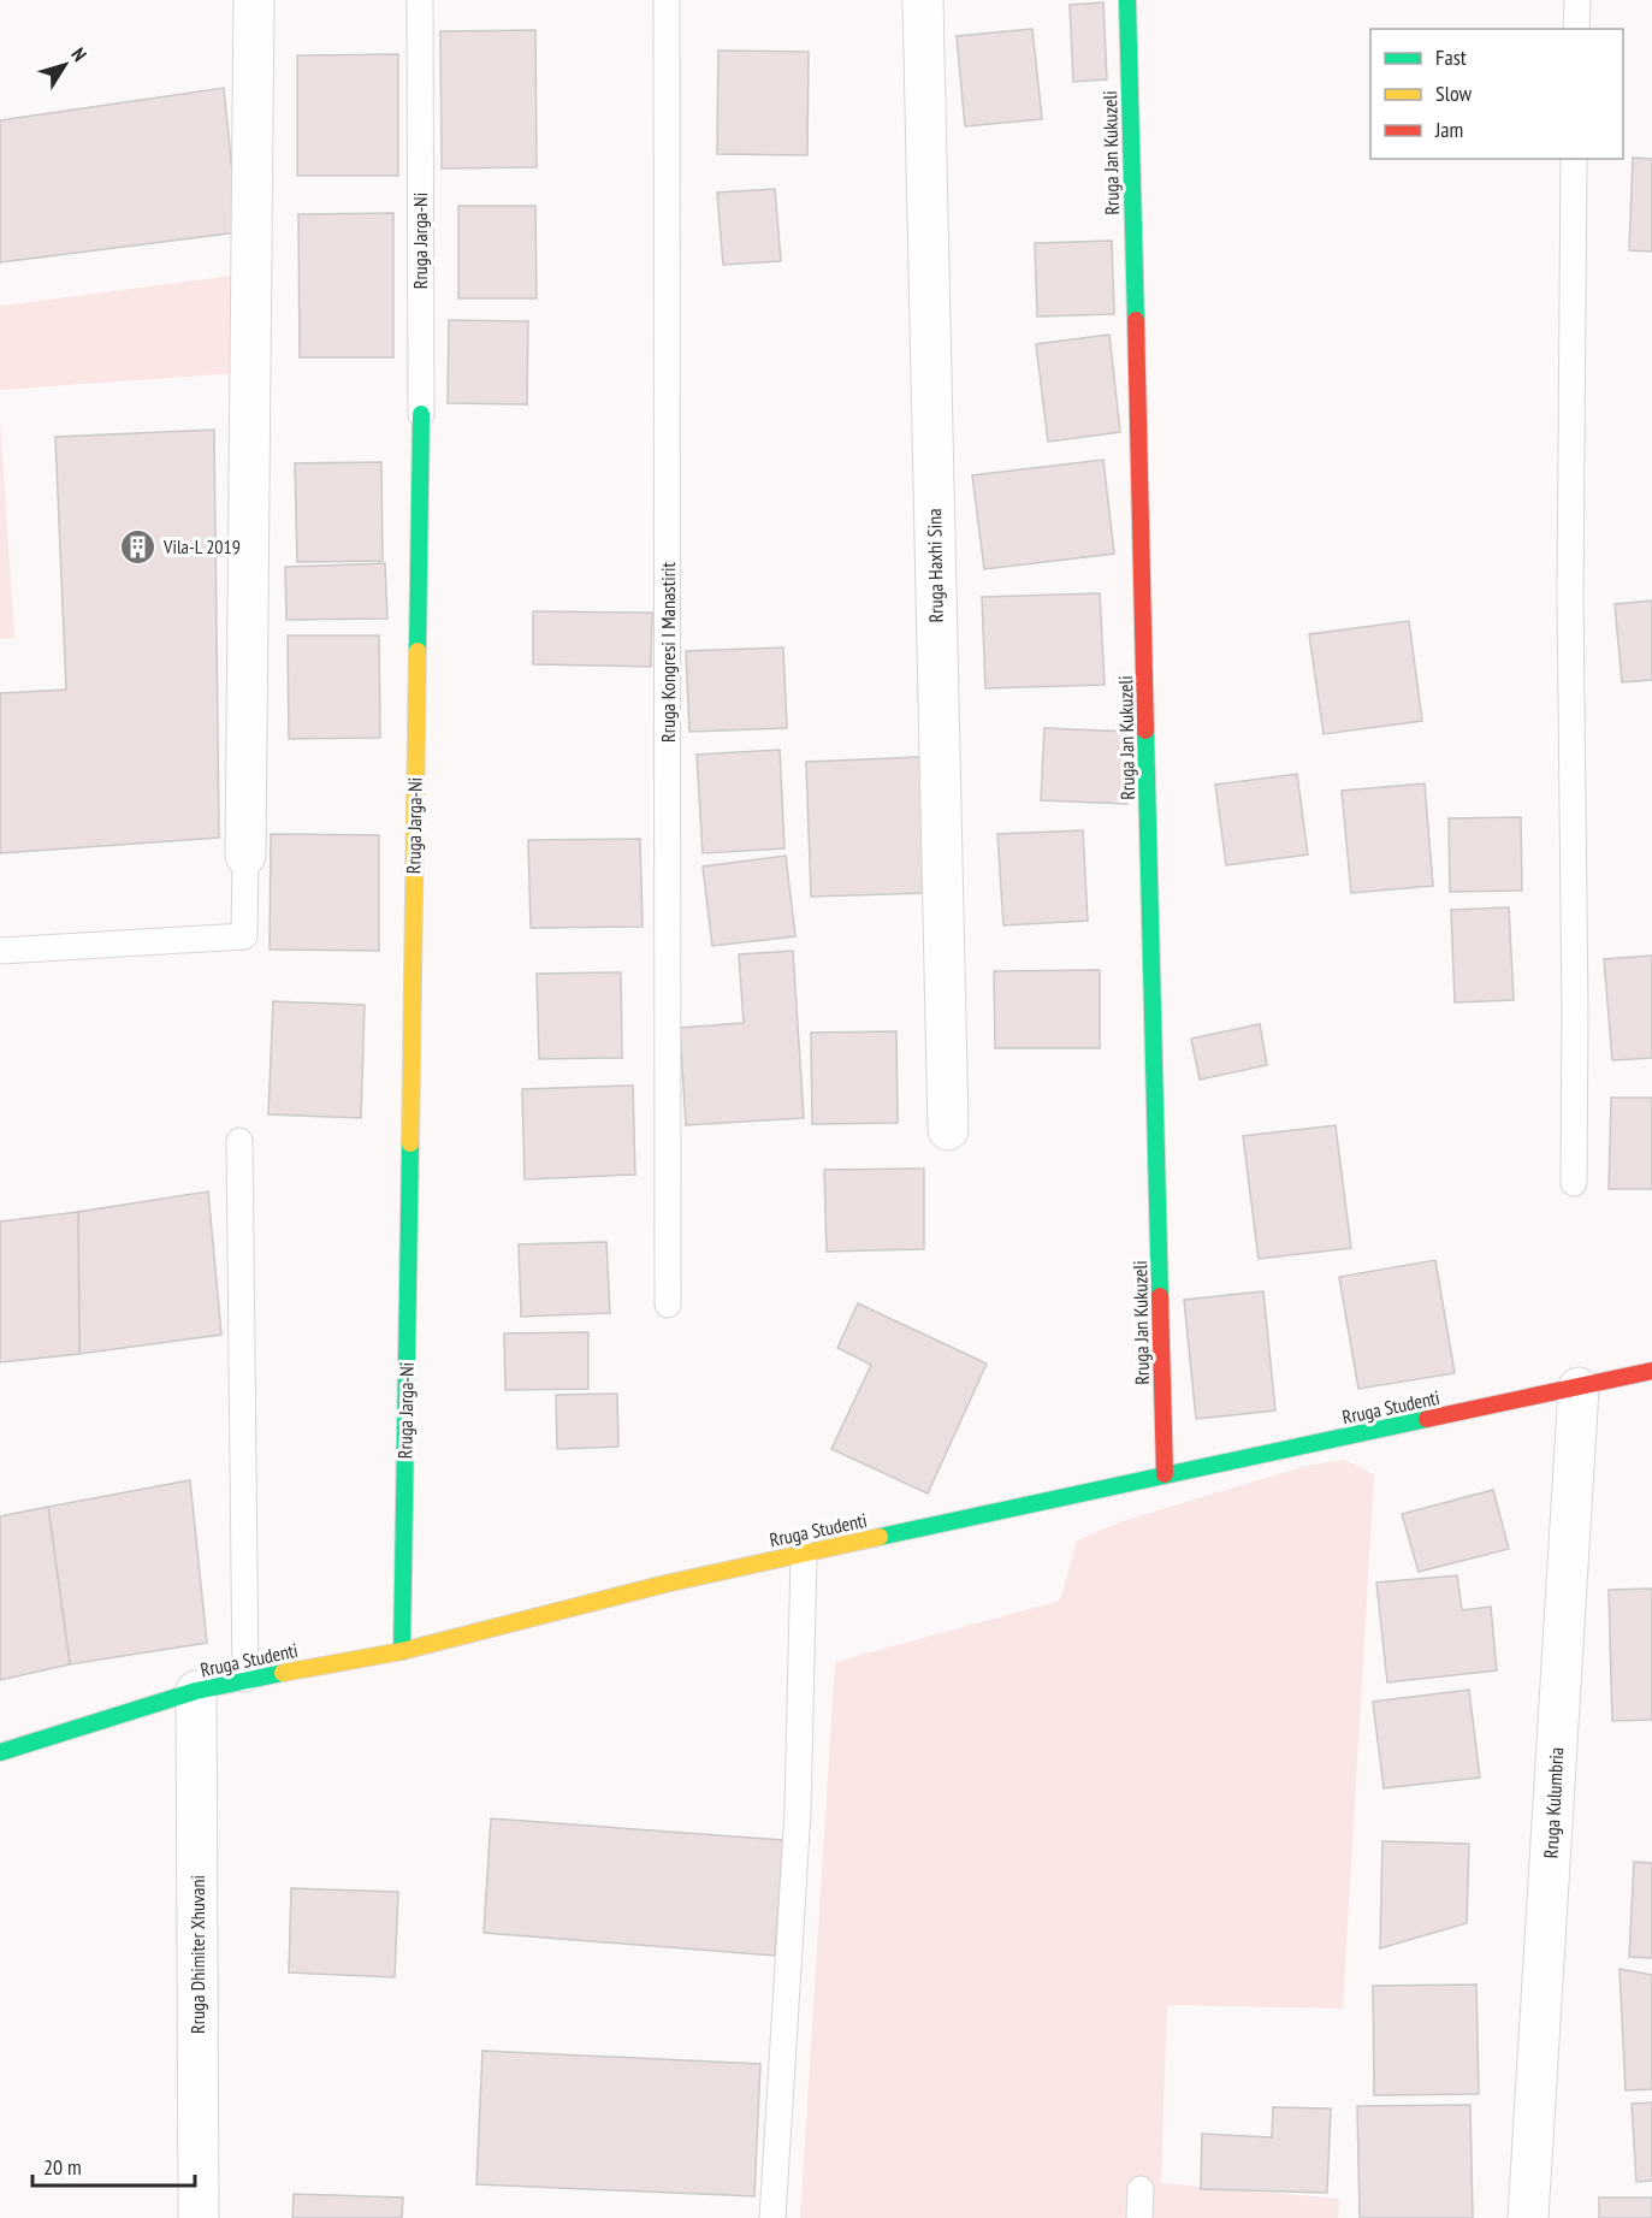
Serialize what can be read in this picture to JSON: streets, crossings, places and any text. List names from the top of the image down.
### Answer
{
  "streets": {
    "street": [
      "Rruga Jan Kukuzeli",
      "Rruga Jarga-Ni",
      "Rruga Haxhi Sina",
      "Rruga Studenti",
      "Rruga Kulumbria",
      "Rruga Dhimiter Xhuvani"
    ],
    "lane": ["Rruga Kongresi I Manastirit"]
  },
  "crossings": [
    ["Rruga Jan Kukuzeli", "Rruga Studenti"],
    ["Rruga Jarga-Ni", "Rruga Studenti"],
    ["Rruga Studenti", "Rruga Kulumbria"],
    ["Rruga Studenti", "Rruga Dhimiter Xhuvani"]
  ],
  "places": {
    "building": ["Vila-L 2019"]
  },
  "legend": ["Fast", "Slow", "Jam"],
  "scale_bar": "20 m",
  "north": "top right"
}
